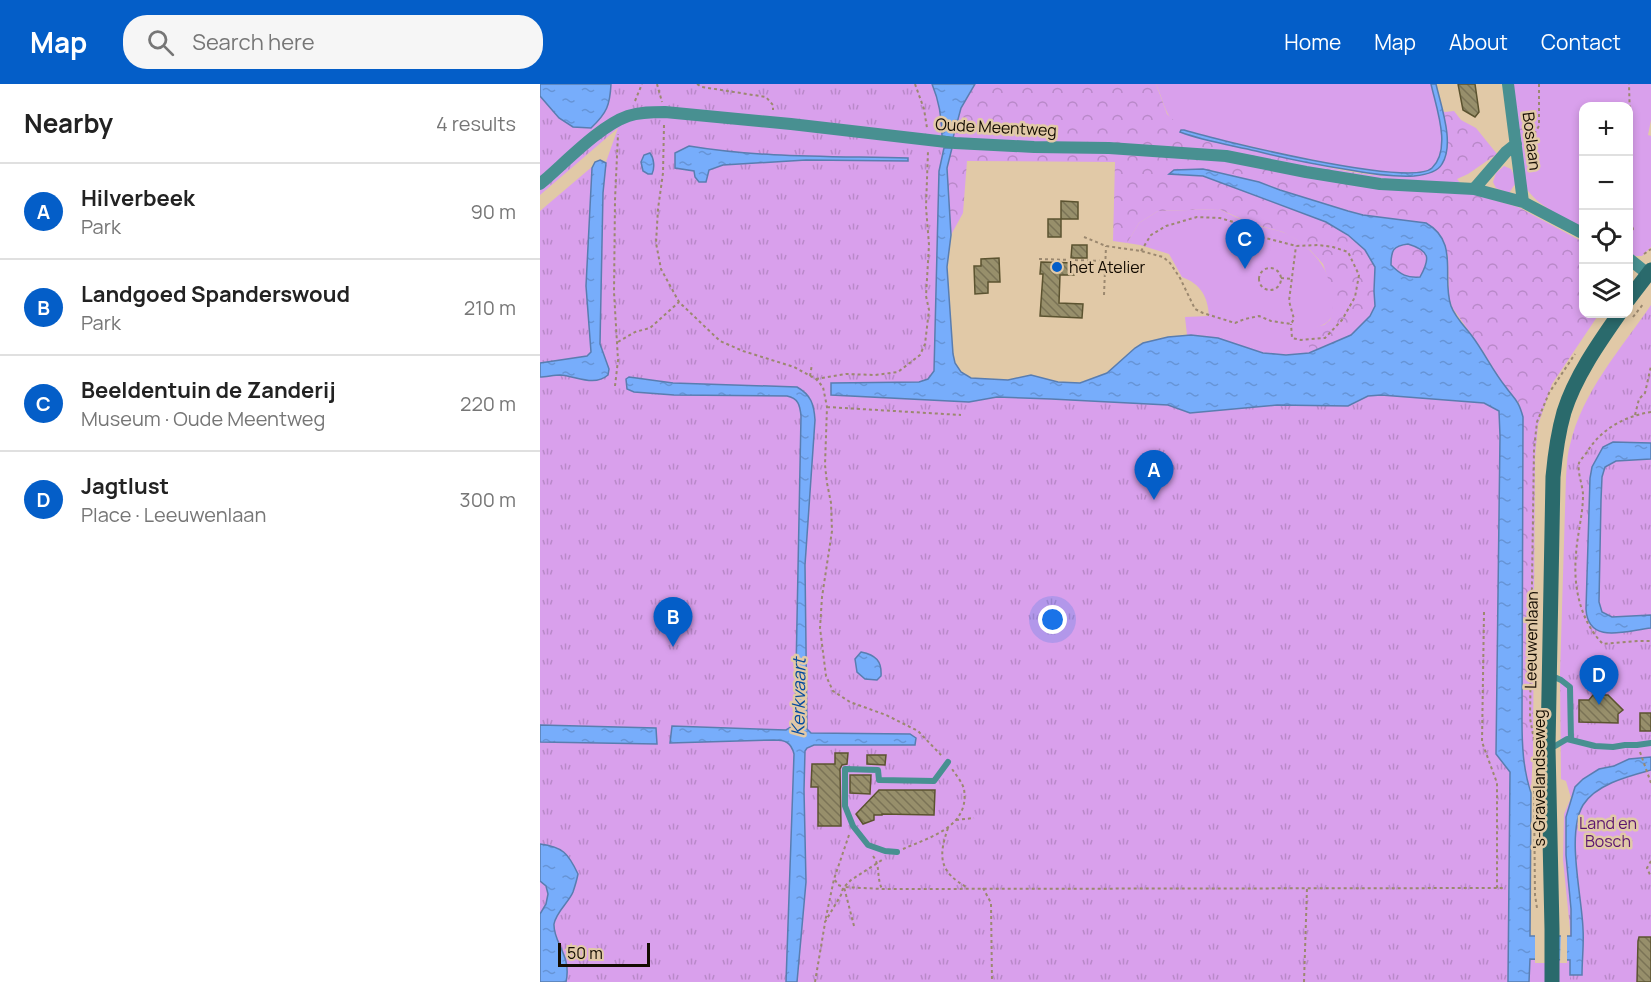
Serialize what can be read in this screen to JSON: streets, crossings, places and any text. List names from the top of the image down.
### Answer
{
  "streets": {
    "street": ["Oude Meentweg", "Boslaan", "Leeuwenlaan"]
  },
  "crossings": [
    ["Oude Meentweg", "Boslaan"]
  ],
  "water": ["Kerkvaart"],
  "parks": ["Land en Bosch"],
  "places": ["het Atelier"],
  "scale_bar": "50 m",
  "page": {
    "header": "Map",
    "search": "Search here",
    "nav": [
      "Home",
      "Map",
      "About",
      "Contact"
    ],
    "heading": ["Nearby", "4 results"],
    "map_buttons": ["+", "−"],
    "list": [
      {
        "mark": "A",
        "name": "Hilverbeek",
        "note": "Park",
        "value": "90 m"
      },
      {
        "mark": "B",
        "name": "Landgoed Spanderswoud",
        "note": "Park",
        "value": "210 m"
      },
      {
        "mark": "C",
        "name": "Beeldentuin de Zanderij",
        "note": "Museum · Oude Meentweg",
        "value": "220 m"
      },
      {
        "mark": "D",
        "name": "Jagtlust",
        "note": "Place · Leeuwenlaan",
        "value": "300 m"
      }
    ],
    "pins": [
      "C",
      "A",
      "B",
      "D"
    ],
    "scale": "50 m"
  }
}
